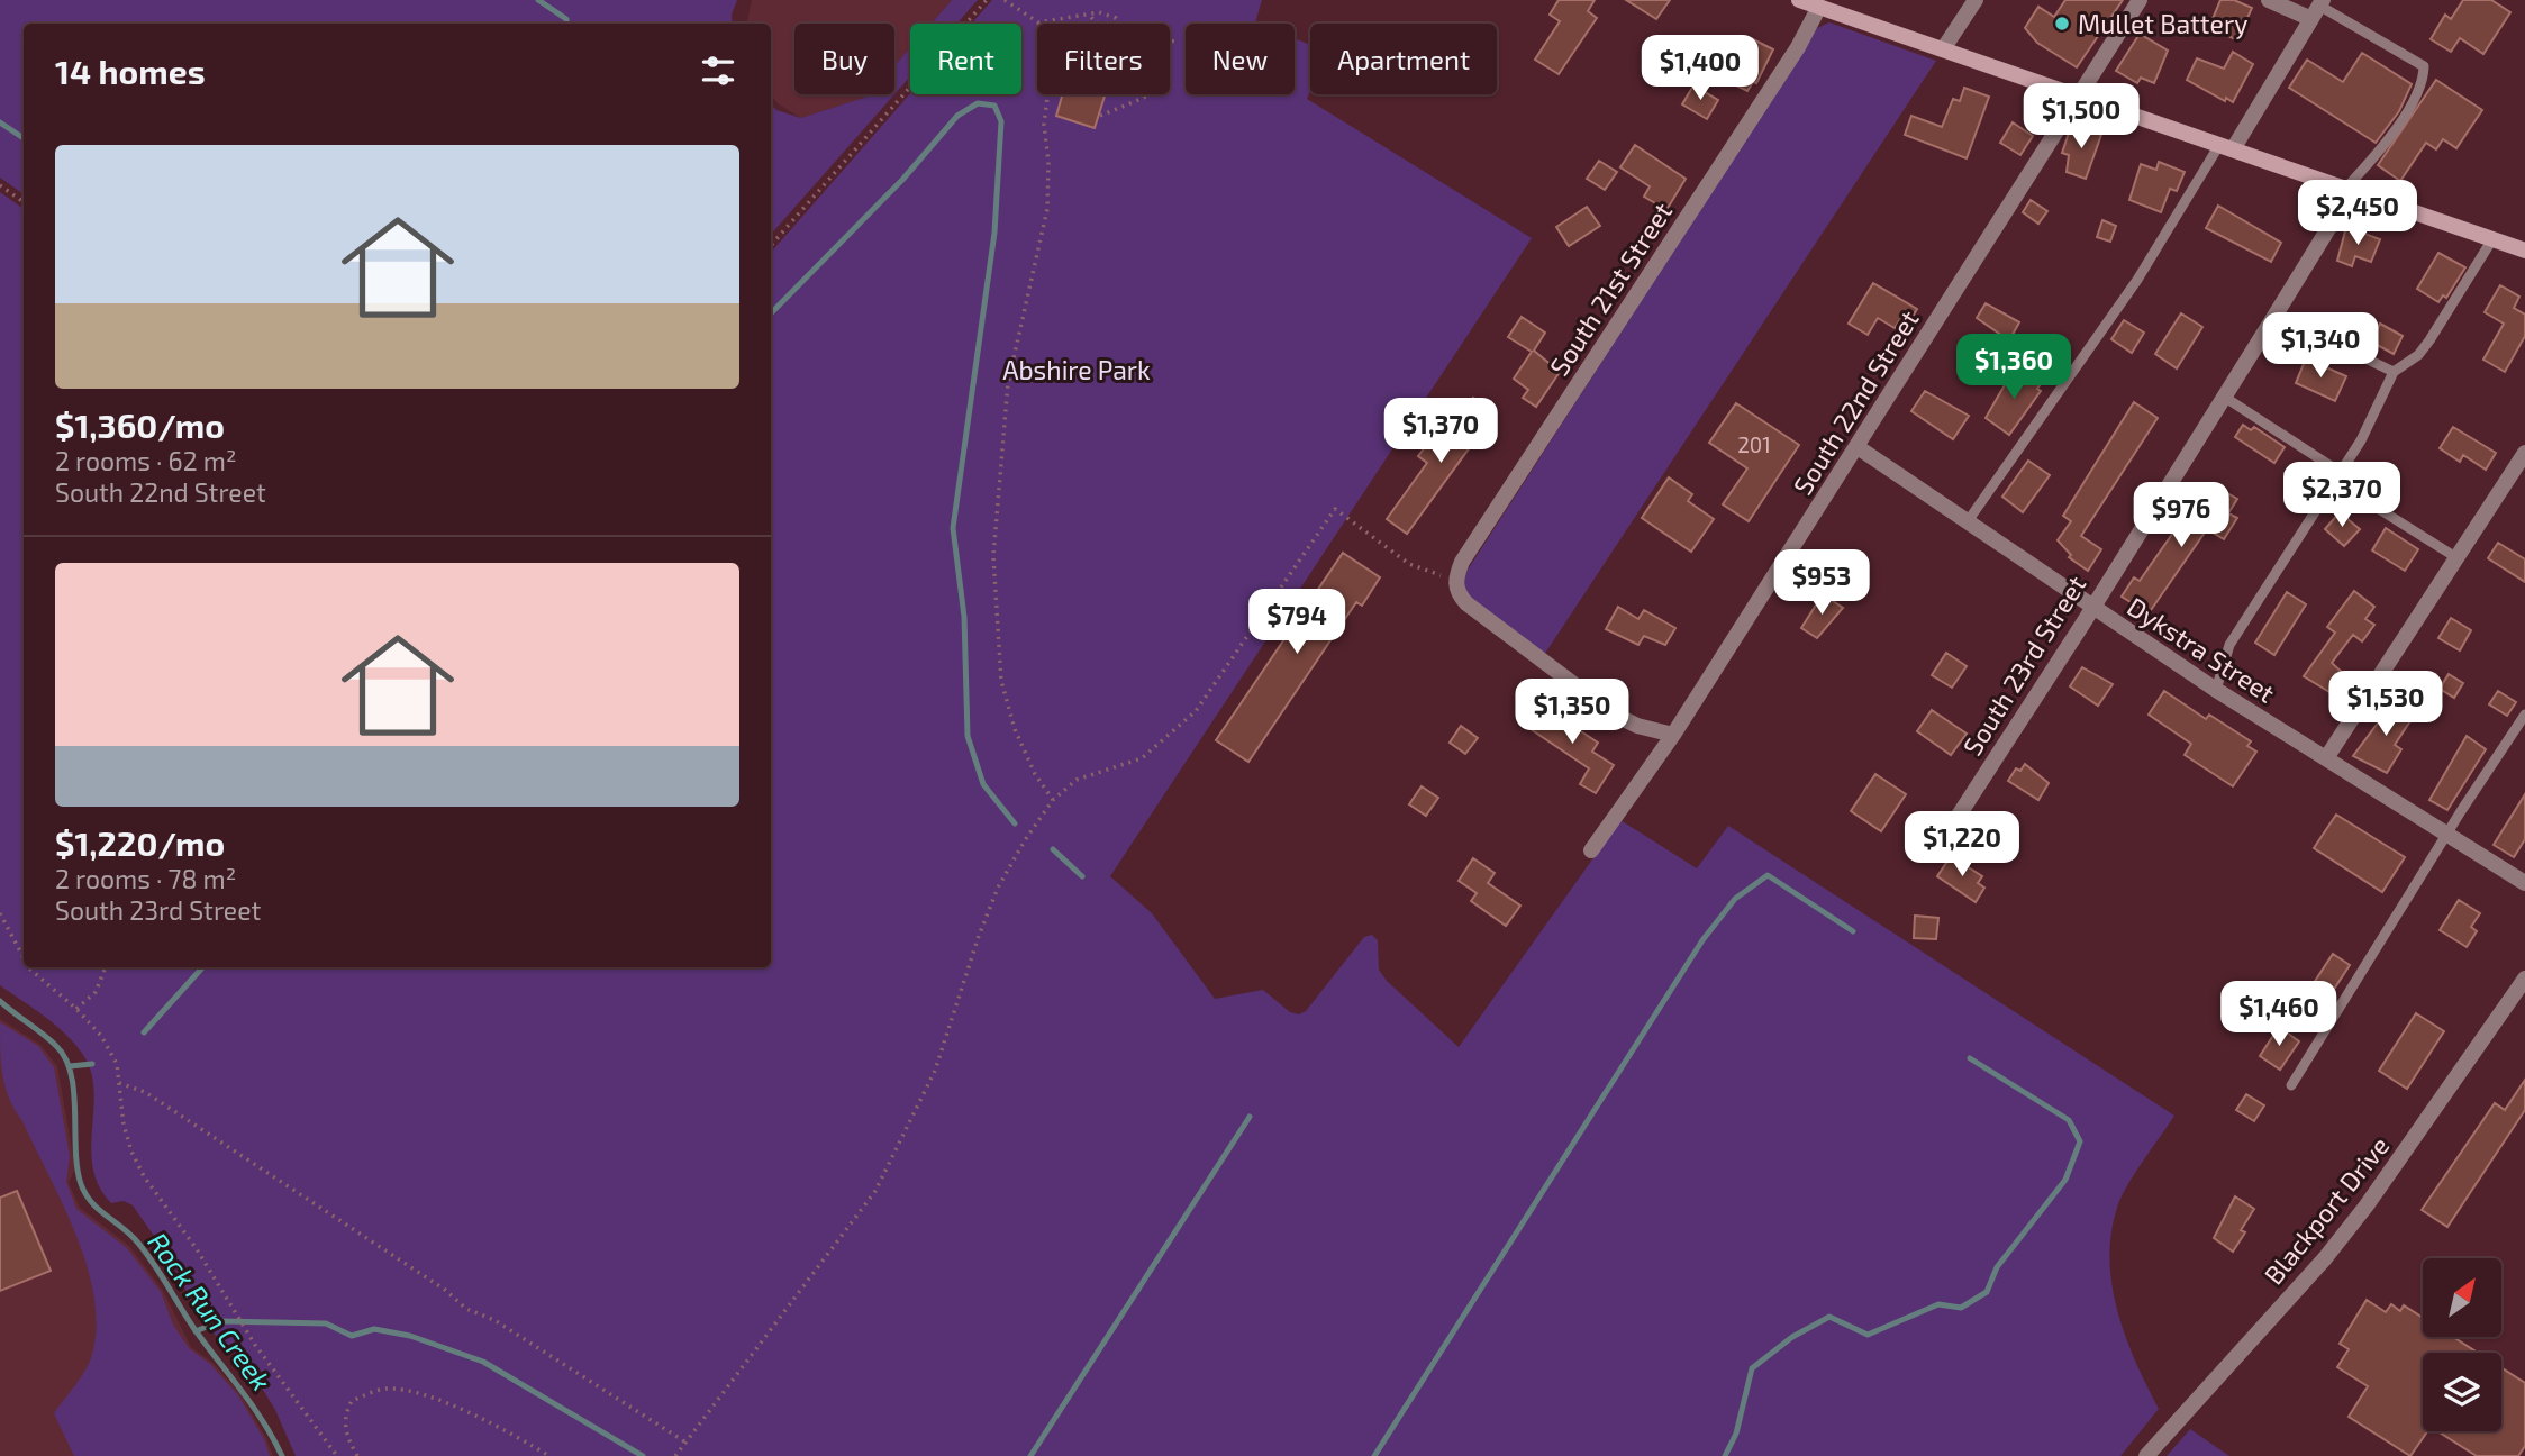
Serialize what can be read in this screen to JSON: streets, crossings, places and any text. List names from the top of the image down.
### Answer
{
  "streets": {
    "street": [
      "South 21st Street",
      "South 22nd Street",
      "Dykstra Street",
      "South 23rd Street",
      "Blackport Drive"
    ]
  },
  "crossings": [
    ["South 22nd Street", "Dykstra Street"],
    ["Dykstra Street", "South 23rd Street"]
  ],
  "water": ["Rock Run Creek"],
  "parks": ["Abshire Park"],
  "places": ["Mullet Battery"],
  "house_numbers": ["201"],
  "north": "top right",
  "page": {
    "chip": [
      "Buy",
      "Rent",
      "Filters",
      "New",
      "Apartment"
    ],
    "heading": "14 homes",
    "price": [
      "$1,400",
      "$1,500",
      "$2,450",
      "$1,340",
      "$1,360",
      "$1,370",
      "$2,370",
      "$976",
      "$953",
      "$794",
      "$1,530",
      "$1,350",
      "$1,220",
      "$1,460"
    ],
    "list": [
      {
        "name": "$1,360/mo",
        "note": "2 rooms · 62 m² · South 22nd Street"
      },
      {
        "name": "$1,220/mo",
        "note": "2 rooms · 78 m² · South 23rd Street"
      }
    ]
  }
}
